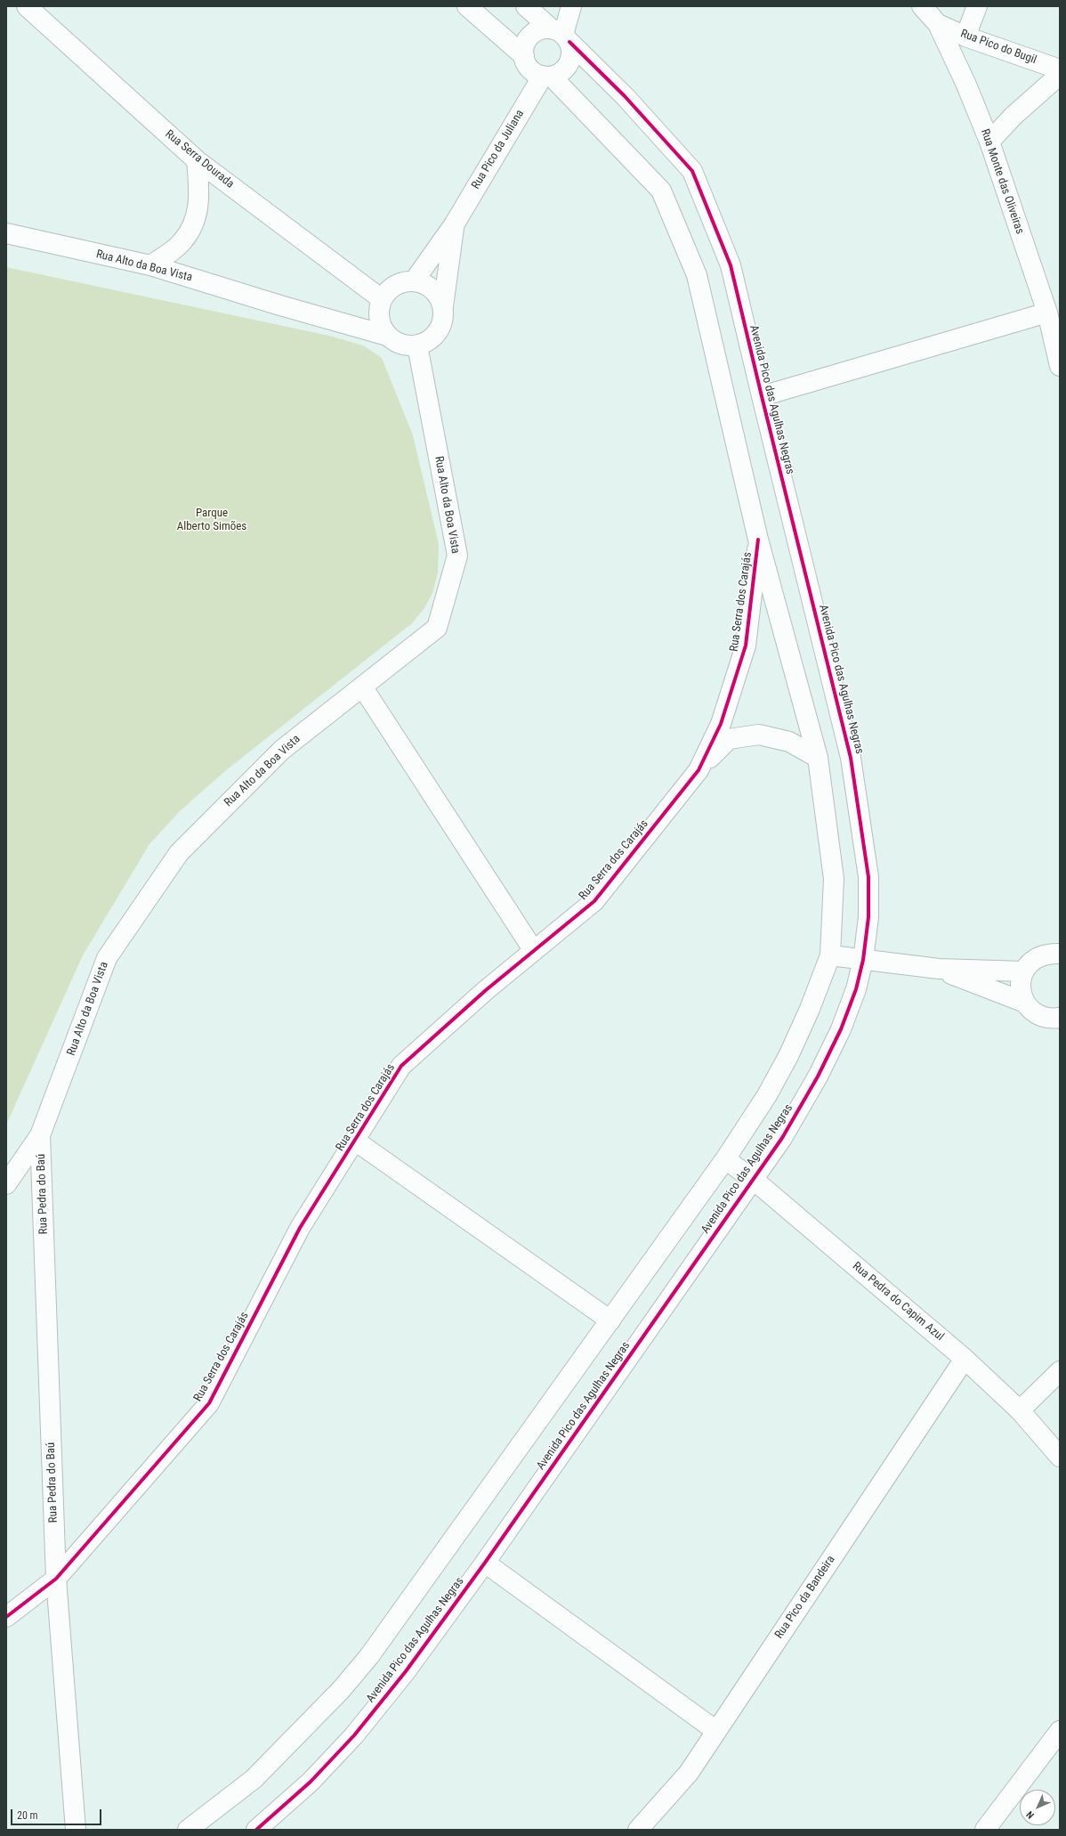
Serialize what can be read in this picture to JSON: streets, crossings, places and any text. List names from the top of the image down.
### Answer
{
  "streets": {
    "street": [
      "Rua Pico do Bugil",
      "Rua Pico da Juliana",
      "Rua Serra Dourada",
      "Rua Monte das Oliveiras",
      "Rua Alto da Boa Vista",
      "Avenida Pico das Agulhas Negras",
      "Rua Serra dos Carajás",
      "Rua Pedra do Baú",
      "Rua Pedra do Capim Azul",
      "Rua Pico da Bandeira"
    ]
  },
  "crossings": [
    ["Rua Pico do Bugil", "Rua Monte das Oliveiras"],
    ["Rua Pico da Juliana", "Rua Serra Dourada"],
    ["Rua Pico da Juliana", "Rua Alto da Boa Vista"],
    ["Rua Pico da Juliana", "Avenida Pico das Agulhas Negras"],
    ["Rua Serra Dourada", "Rua Alto da Boa Vista"],
    ["Rua Alto da Boa Vista", "Rua Pedra do Baú"],
    ["Avenida Pico das Agulhas Negras", "Rua Serra dos Carajás"],
    ["Avenida Pico das Agulhas Negras", "Rua Pedra do Capim Azul"],
    ["Rua Serra dos Carajás", "Rua Pedra do Baú"],
    ["Rua Pedra do Capim Azul", "Rua Pico da Bandeira"]
  ],
  "parks": ["Parque Alberto Simões"],
  "scale_bar": "20 m",
  "north": "bottom left"
}
